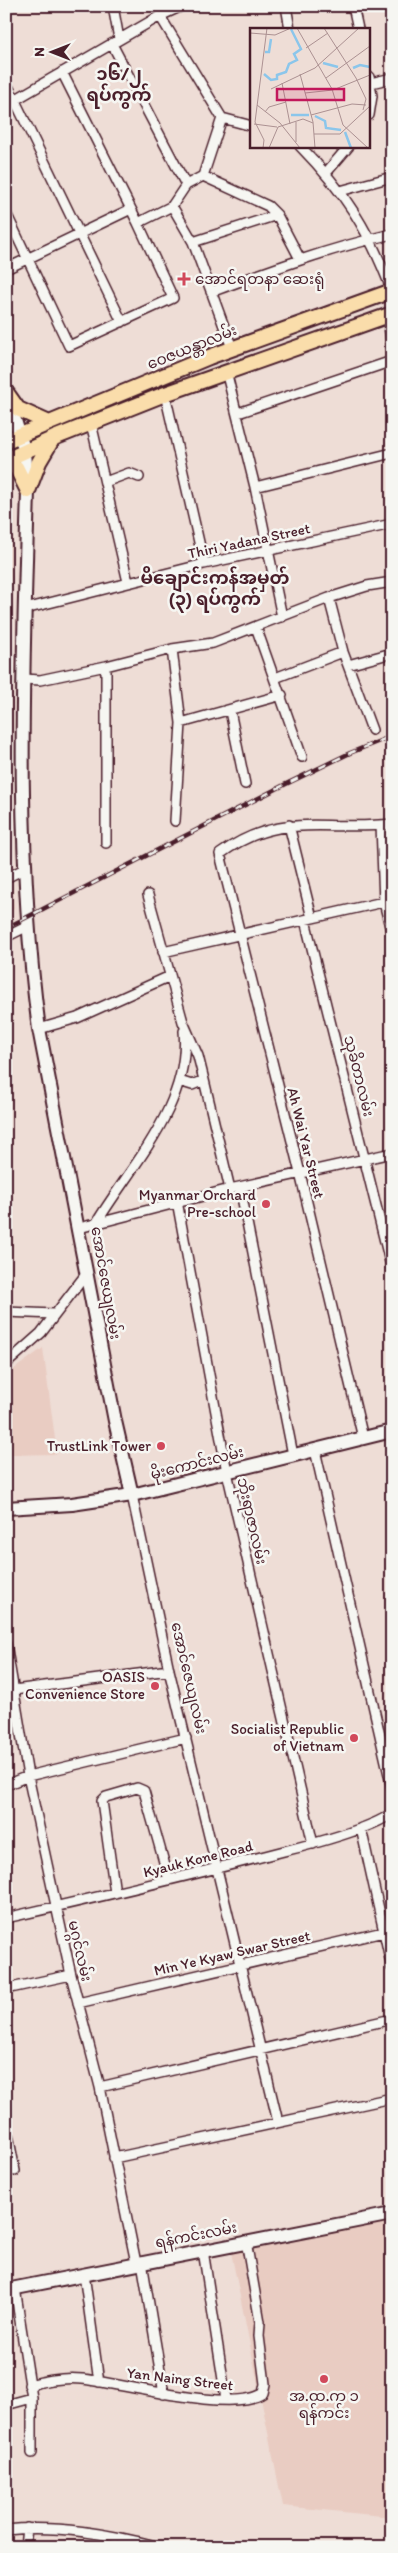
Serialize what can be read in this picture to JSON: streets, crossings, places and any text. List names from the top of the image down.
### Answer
{
  "streets": {
    "main road": [
      "ဝေဇယန္တာလမ်း",
      "အောင်ဇေယျလမ်း",
      "မိုးကောင်းလမ်း",
      "ရန်ကင်းလမ်း"
    ],
    "street": [
      "Thiri Yadana Street",
      "သုခိတာလမ်း",
      "Ah Wai Yar Street",
      "ဘိုးရာဇာလမ်း",
      "Kyauk Kone Road",
      "မဂ္ဂင်လမ်း",
      "Min Ye Kyaw Swar Street",
      "Yan Naing Street"
    ]
  },
  "crossings": [
    ["ဝေဇယန္တာလမ်း", "အောင်ဇေယျလမ်း"],
    ["Thiri Yadana Street", "အောင်ဇေယျလမ်း"],
    ["သုခိတာလမ်း", "Ah Wai Yar Street"],
    ["Ah Wai Yar Street", "မိုးကောင်းလမ်း"],
    ["အောင်ဇေယျလမ်း", "မိုးကောင်းလမ်း"],
    ["အောင်ဇေယျလမ်း", "Kyauk Kone Road"],
    ["အောင်ဇေယျလမ်း", "Min Ye Kyaw Swar Street"],
    ["မိုးကောင်းလမ်း", "ဘိုးရာဇာလမ်း"],
    ["ဘိုးရာဇာလမ်း", "Kyauk Kone Road"],
    ["Kyauk Kone Road", "မဂ္ဂင်လမ်း"],
    ["မဂ္ဂင်လမ်း", "Min Ye Kyaw Swar Street"],
    ["မဂ္ဂင်လမ်း", "ရန်ကင်းလမ်း"],
    ["မဂ္ဂင်လမ်း", "Yan Naing Street"],
    ["ရန်ကင်းလမ်း", "Yan Naing Street"]
  ],
  "districts": ["၁၆/၂ ရပ်ကွက်", "မိချောင်းကန်အမှတ် (၃) ရပ်ကွက်"],
  "places": {
    "health": ["အောင်ရတနာ ဆေးရုံ"],
    "other": [
      "Myanmar Orchard Pre-school",
      "TrustLink Tower",
      "OASIS Convenience Store",
      "Socialist Republic of Vietnam",
      "အ.ထ.က ၁ ရန်ကင်း"
    ]
  },
  "north": "left"
}
